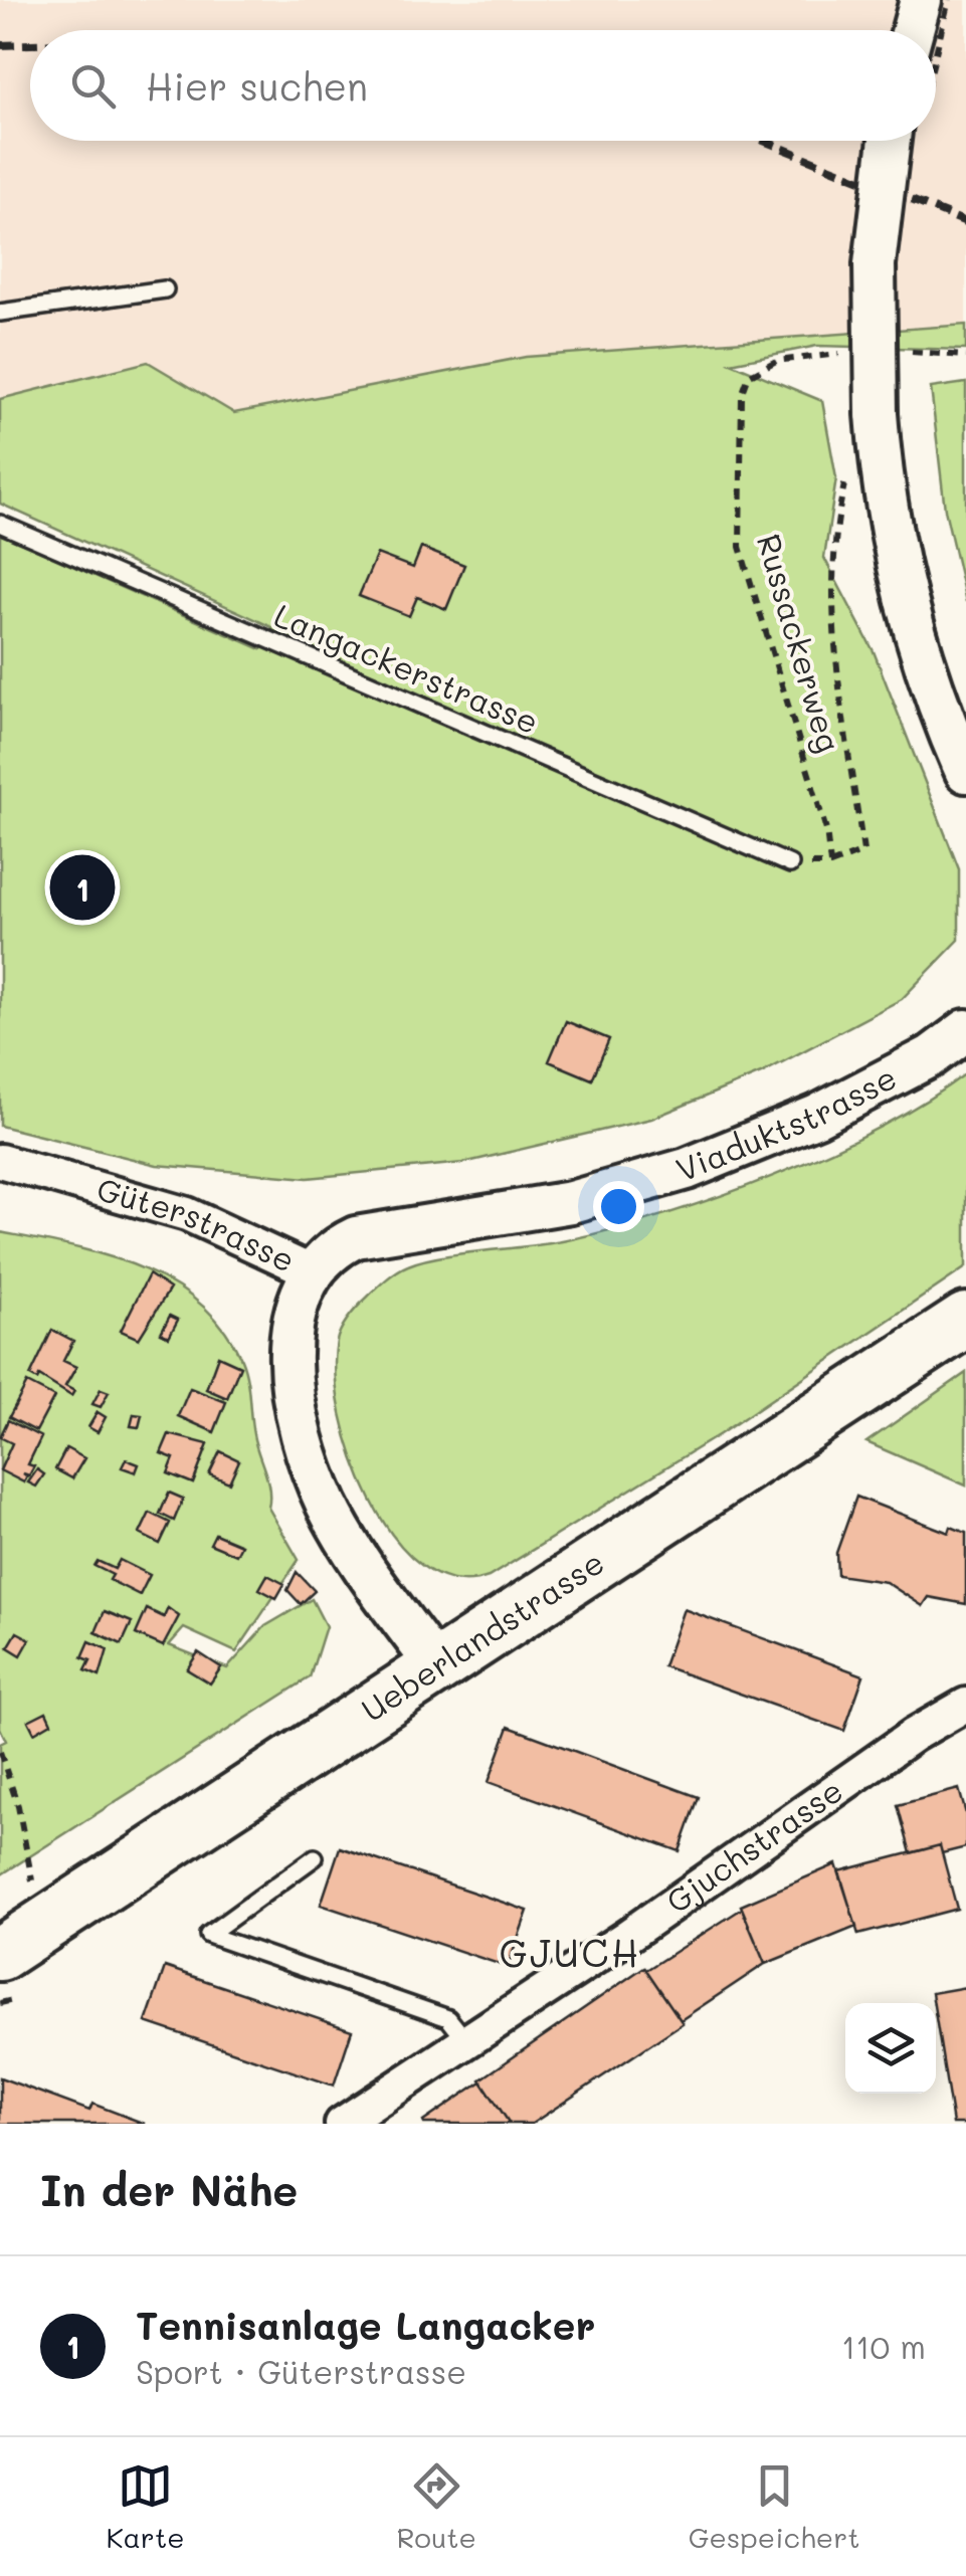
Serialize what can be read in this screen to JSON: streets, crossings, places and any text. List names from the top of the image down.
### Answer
{
  "streets": {
    "main road": ["Ueberlandstrasse"],
    "street": ["Viaduktstrasse", "Güterstrasse", "Gjuchstrasse"],
    "lane": ["Langackerstrasse"],
    "path": ["Russackerweg"]
  },
  "crossings": [
    ["Viaduktstrasse", "Güterstrasse"],
    ["Güterstrasse", "Ueberlandstrasse"]
  ],
  "districts": ["GJUCH"],
  "page": {
    "search": "Hier suchen",
    "pins": "1",
    "heading": "In der Nähe",
    "list": [
      {
        "mark": "1",
        "name": "Tennisanlage Langacker",
        "note": "Sport · Güterstrasse",
        "value": "110 m"
      }
    ],
    "nav": ["Karte", "Route", "Gespeichert"]
  }
}
